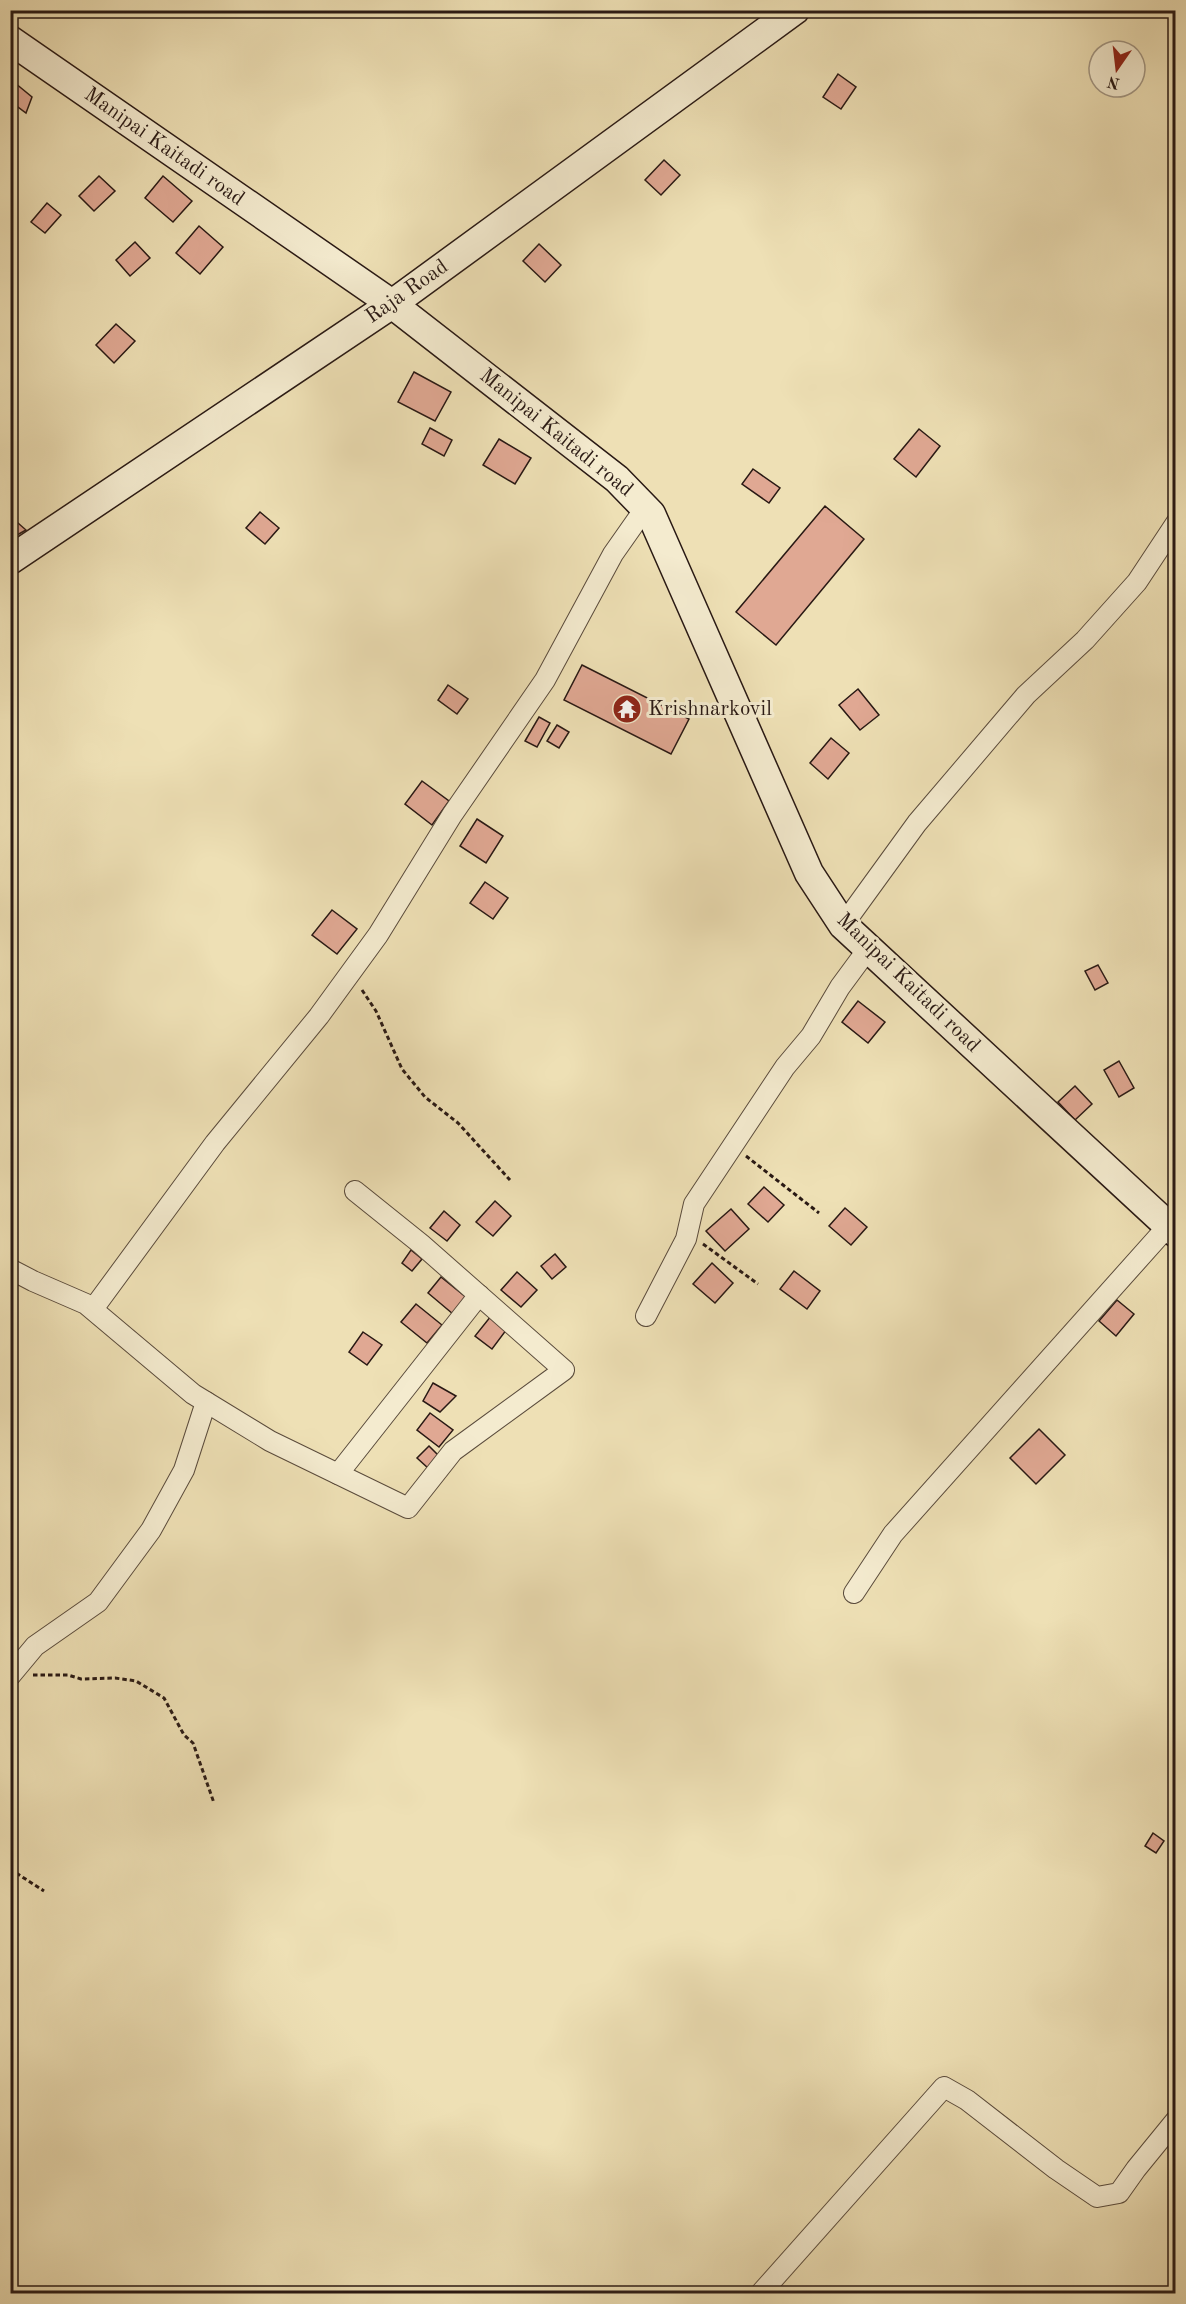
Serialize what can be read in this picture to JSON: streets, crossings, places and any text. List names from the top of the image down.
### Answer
{
  "streets": {
    "main road": ["Manipai Kaitadi road", "Raja Road"]
  },
  "crossings": [
    ["Manipai Kaitadi road", "Raja Road"]
  ],
  "places": {
    "temple": ["Krishnarkovil"]
  },
  "north": "bottom"
}
